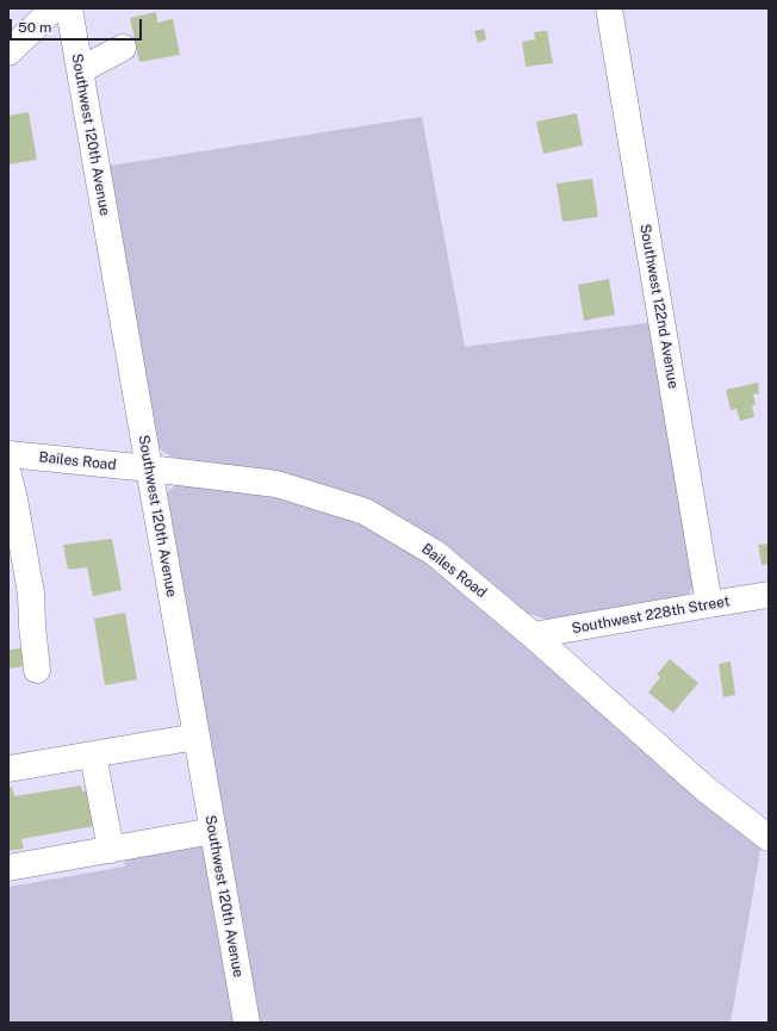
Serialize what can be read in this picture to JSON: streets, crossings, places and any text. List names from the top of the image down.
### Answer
{
  "streets": {
    "street": [
      "Southwest 120th Avenue",
      "Southwest 122nd Avenue",
      "Bailes Road",
      "Southwest 228th Street"
    ]
  },
  "crossings": [
    ["Southwest 120th Avenue", "Bailes Road"],
    ["Southwest 122nd Avenue", "Southwest 228th Street"],
    ["Bailes Road", "Southwest 228th Street"]
  ],
  "scale_bar": "50 m"
}
